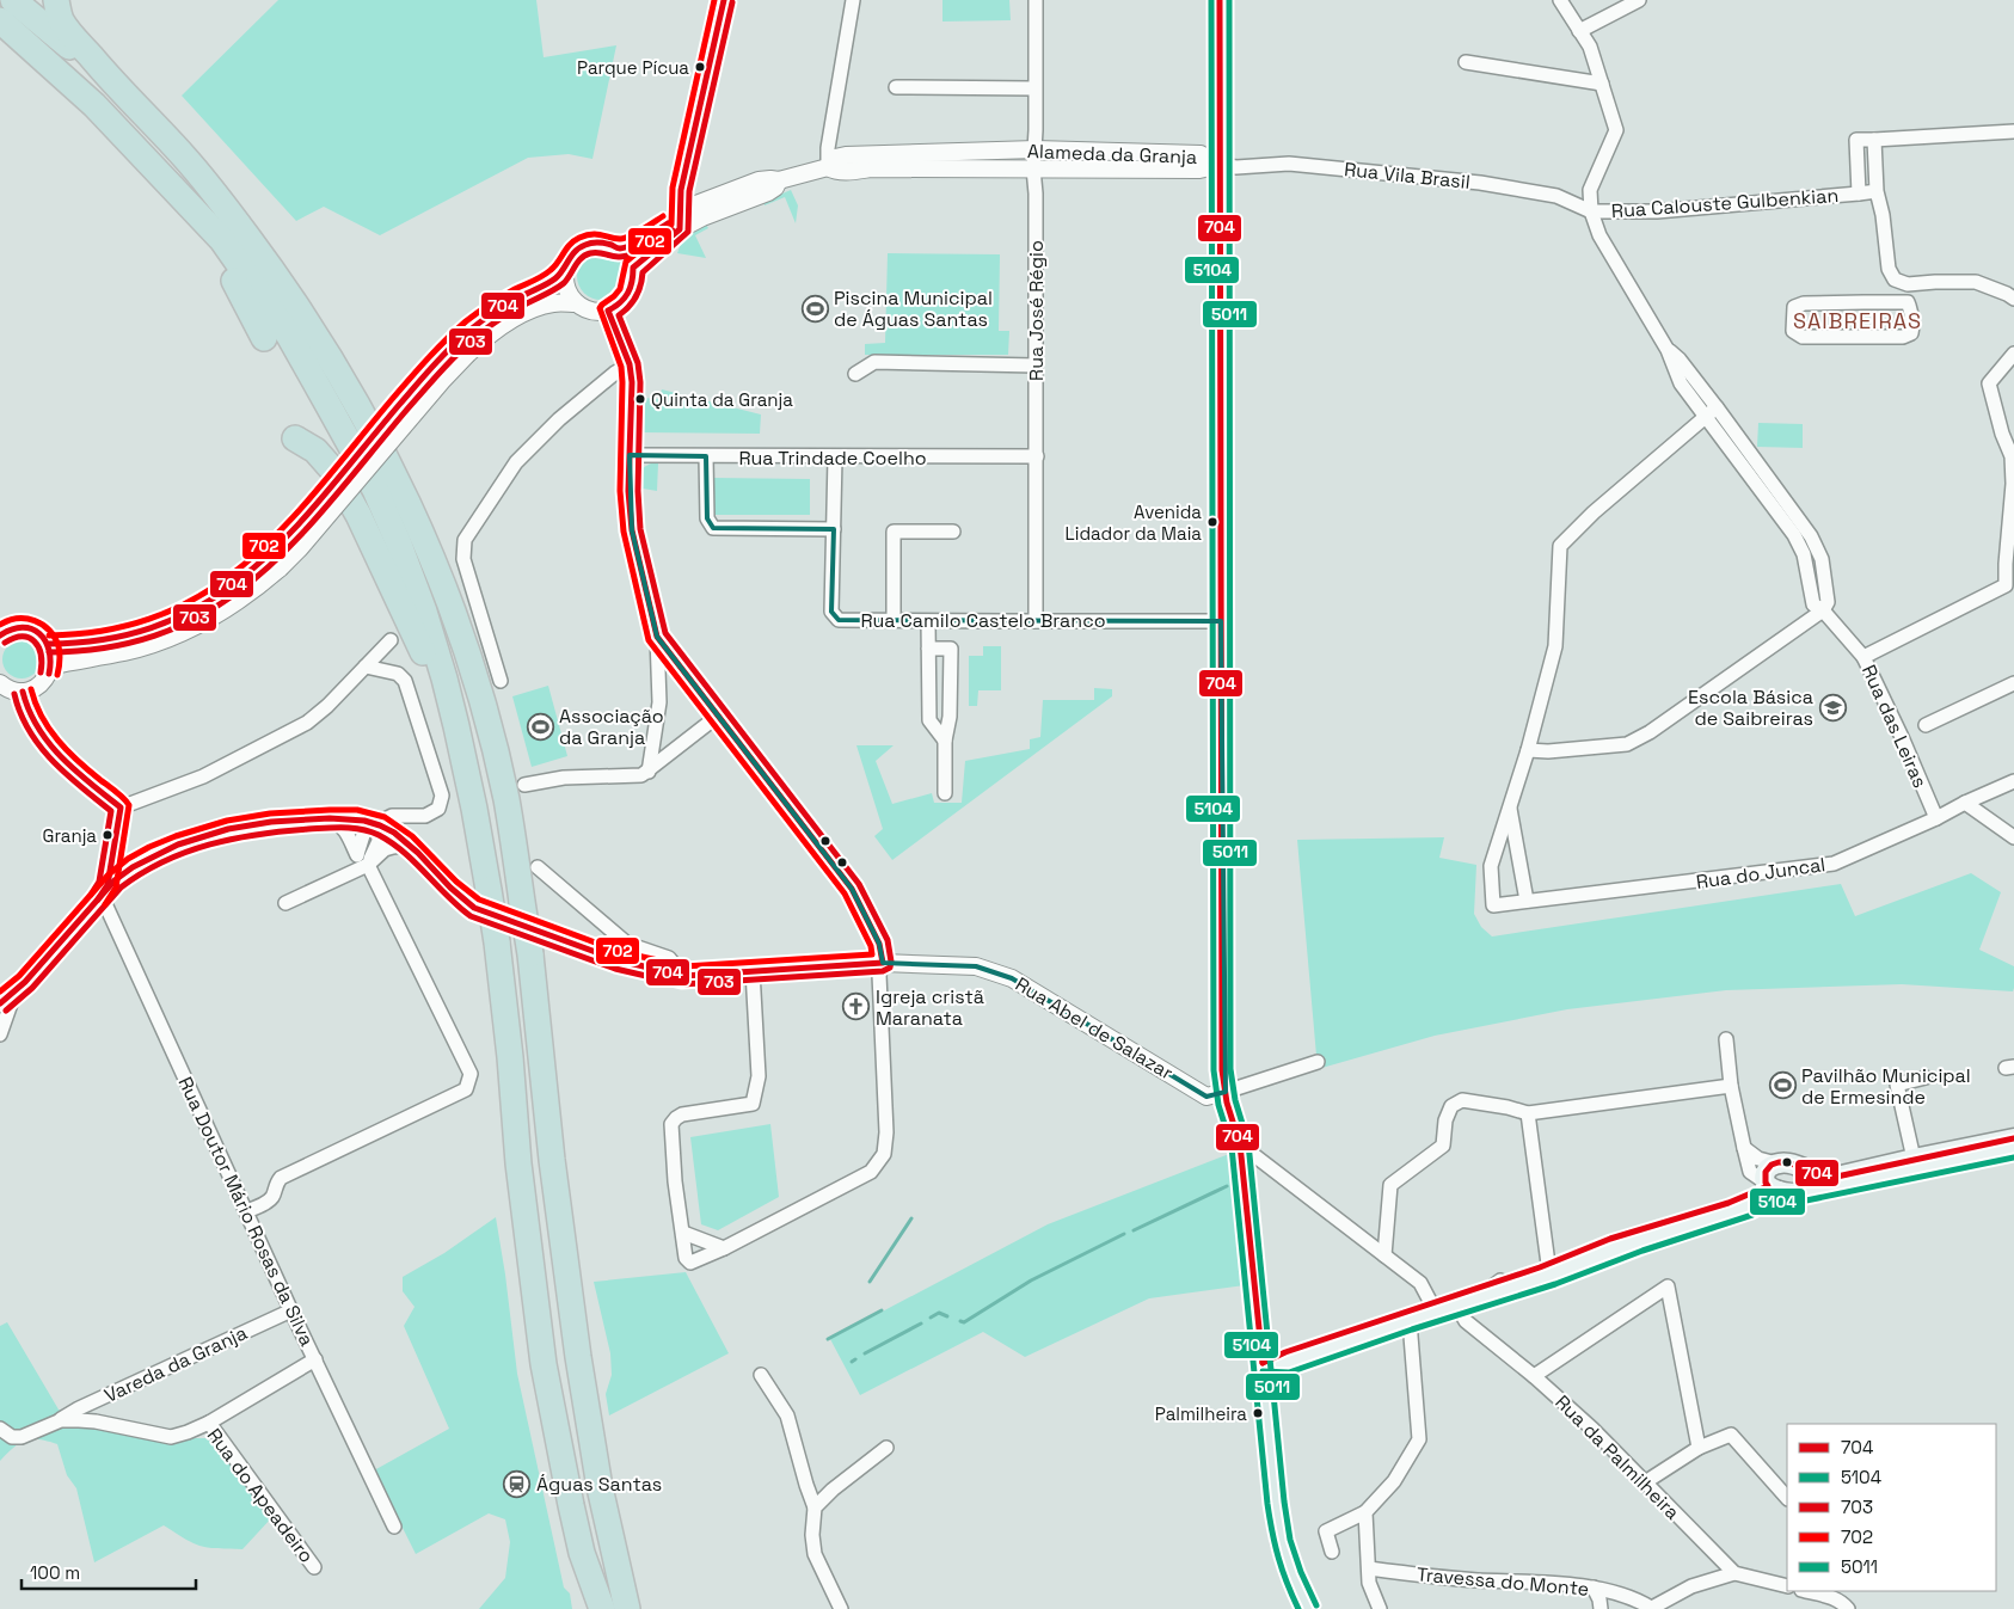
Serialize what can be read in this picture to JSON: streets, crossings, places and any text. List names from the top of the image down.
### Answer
{
  "streets": {
    "street": [
      "Alameda da Granja",
      "Rua Vila Brasil",
      "Rua Calouste Gulbenkian",
      "Rua José Régio",
      "Rua Trindade Coelho",
      "Rua Camilo Castelo Branco",
      "Rua das Leiras",
      "Rua do Juncal",
      "Rua Abel de Salazar",
      "Rua Doutor Mário Rosas da Silva",
      "Vareda da Granja",
      "Rua da Palmilheira",
      "Rua do Apeadeiro",
      "Travessa do Monte"
    ]
  },
  "crossings": [
    ["Alameda da Granja", "Rua Vila Brasil"],
    ["Alameda da Granja", "Rua José Régio"],
    ["Rua Vila Brasil", "Rua Calouste Gulbenkian"],
    ["Rua Vila Brasil", "Rua das Leiras"],
    ["Rua Calouste Gulbenkian", "Rua das Leiras"],
    ["Rua José Régio", "Rua Trindade Coelho"],
    ["Rua José Régio", "Rua Camilo Castelo Branco"],
    ["Rua Trindade Coelho", "Rua Camilo Castelo Branco"],
    ["Rua das Leiras", "Rua do Juncal"],
    ["Rua Abel de Salazar", "Rua Doutor Mário Rosas da Silva"],
    ["Rua Doutor Mário Rosas da Silva", "Vareda da Granja"],
    ["Vareda da Granja", "Rua do Apeadeiro"],
    ["Rua da Palmilheira", "Travessa do Monte"]
  ],
  "districts": ["SAIBREIRAS"],
  "places": {
    "other": [
      "Parque Pícua",
      "Quinta da Granja",
      "Avenida Lidador da Maia",
      "Granja",
      "Palmilheira"
    ],
    "sports": ["Piscina Municipal de Águas Santas", "Associação da Granja", "Pavilhão Municipal de Ermesinde"],
    "school or university": ["Escola Básica de Saibreiras"],
    "church": ["Igreja cristã Maranata"],
    "station": ["Águas Santas"]
  },
  "lines": [
    "transit line 704",
    "transit line 5104",
    "transit line 702",
    "transit line 5011",
    "transit line 703"
  ],
  "legend": [
    "704",
    "5104",
    "703",
    "702",
    "5011"
  ],
  "scale_bar": "100 m"
}
